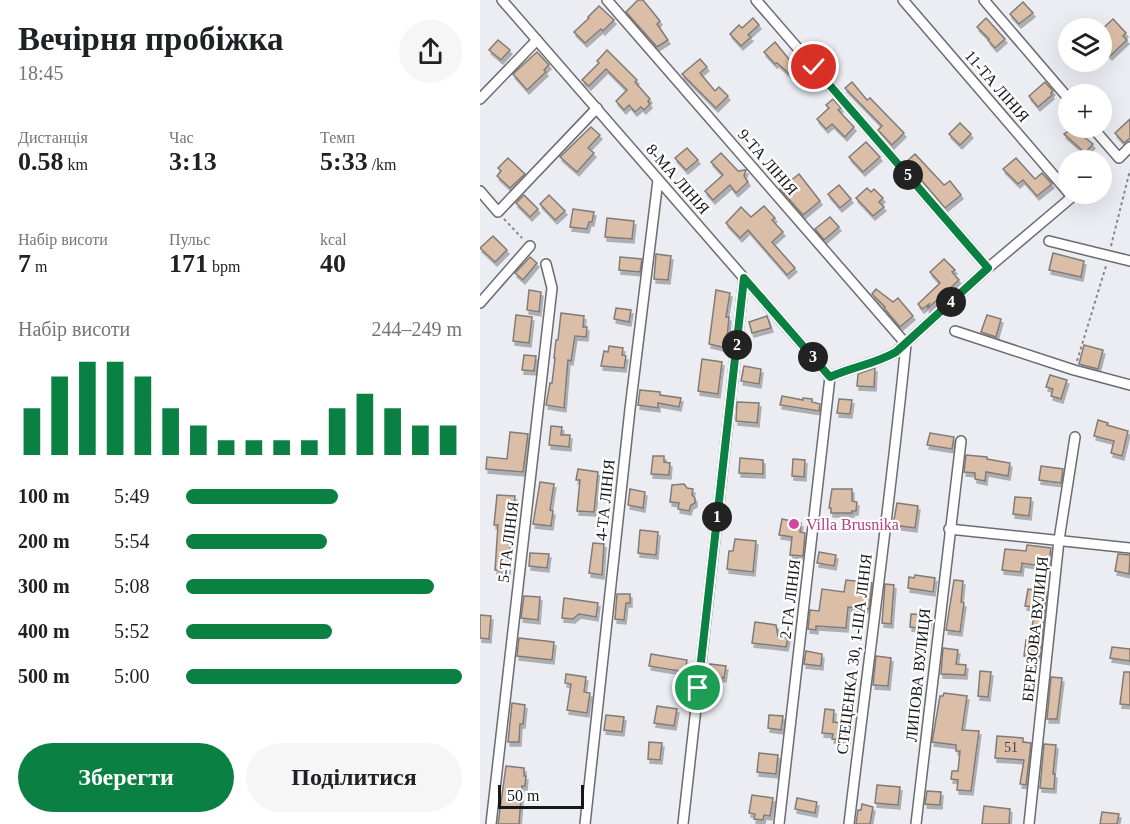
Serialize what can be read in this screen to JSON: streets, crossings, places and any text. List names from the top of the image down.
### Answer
{
  "streets": {
    "street": [
      "11-ТА ЛІНІЯ",
      "9-ТА ЛІНІЯ",
      "8-МА ЛІНІЯ",
      "4-ТА ЛІНІЯ",
      "5-ТА ЛІНІЯ",
      "2-ГА ЛІНІЯ",
      "БЕРЕЗОВА ВУЛИЦЯ",
      "СТЕЦЕНКА 30, 1-ША ЛІНІЯ",
      "ЛИПОВА ВУЛИЦЯ"
    ]
  },
  "crossings": [
    ["9-ТА ЛІНІЯ", "СТЕЦЕНКА 30, 1-ША ЛІНІЯ"],
    ["8-МА ЛІНІЯ", "4-ТА ЛІНІЯ"],
    ["8-МА ЛІНІЯ", "2-ГА ЛІНІЯ"]
  ],
  "places": ["Villa Brusnika"],
  "house_numbers": ["51"],
  "scale_bar": "50 m",
  "page": {
    "heading": ["Вечірня пробіжка", "18:45"],
    "map_buttons": ["+", "−"],
    "stats": [
      ["Дистанція", "0.58 km"],
      ["Час", "3:13"],
      ["Темп", "5:33 /km"],
      ["Набір висоти", "7 m"],
      ["Пульс", "171 bpm"],
      ["kcal", "40"]
    ],
    "pins": [
      "5",
      "4",
      "2",
      "3",
      "1"
    ],
    "chart": ["Набір висоти", "244–249 m"],
    "list": [
      {
        "name": "100 m",
        "note": "5:49"
      },
      {
        "name": "200 m",
        "note": "5:54"
      },
      {
        "name": "300 m",
        "note": "5:08"
      },
      {
        "name": "400 m",
        "note": "5:52"
      },
      {
        "name": "500 m",
        "note": "5:00"
      }
    ],
    "buttons": ["Зберегти", "Поділитися"],
    "scale": "50 m"
  }
}
